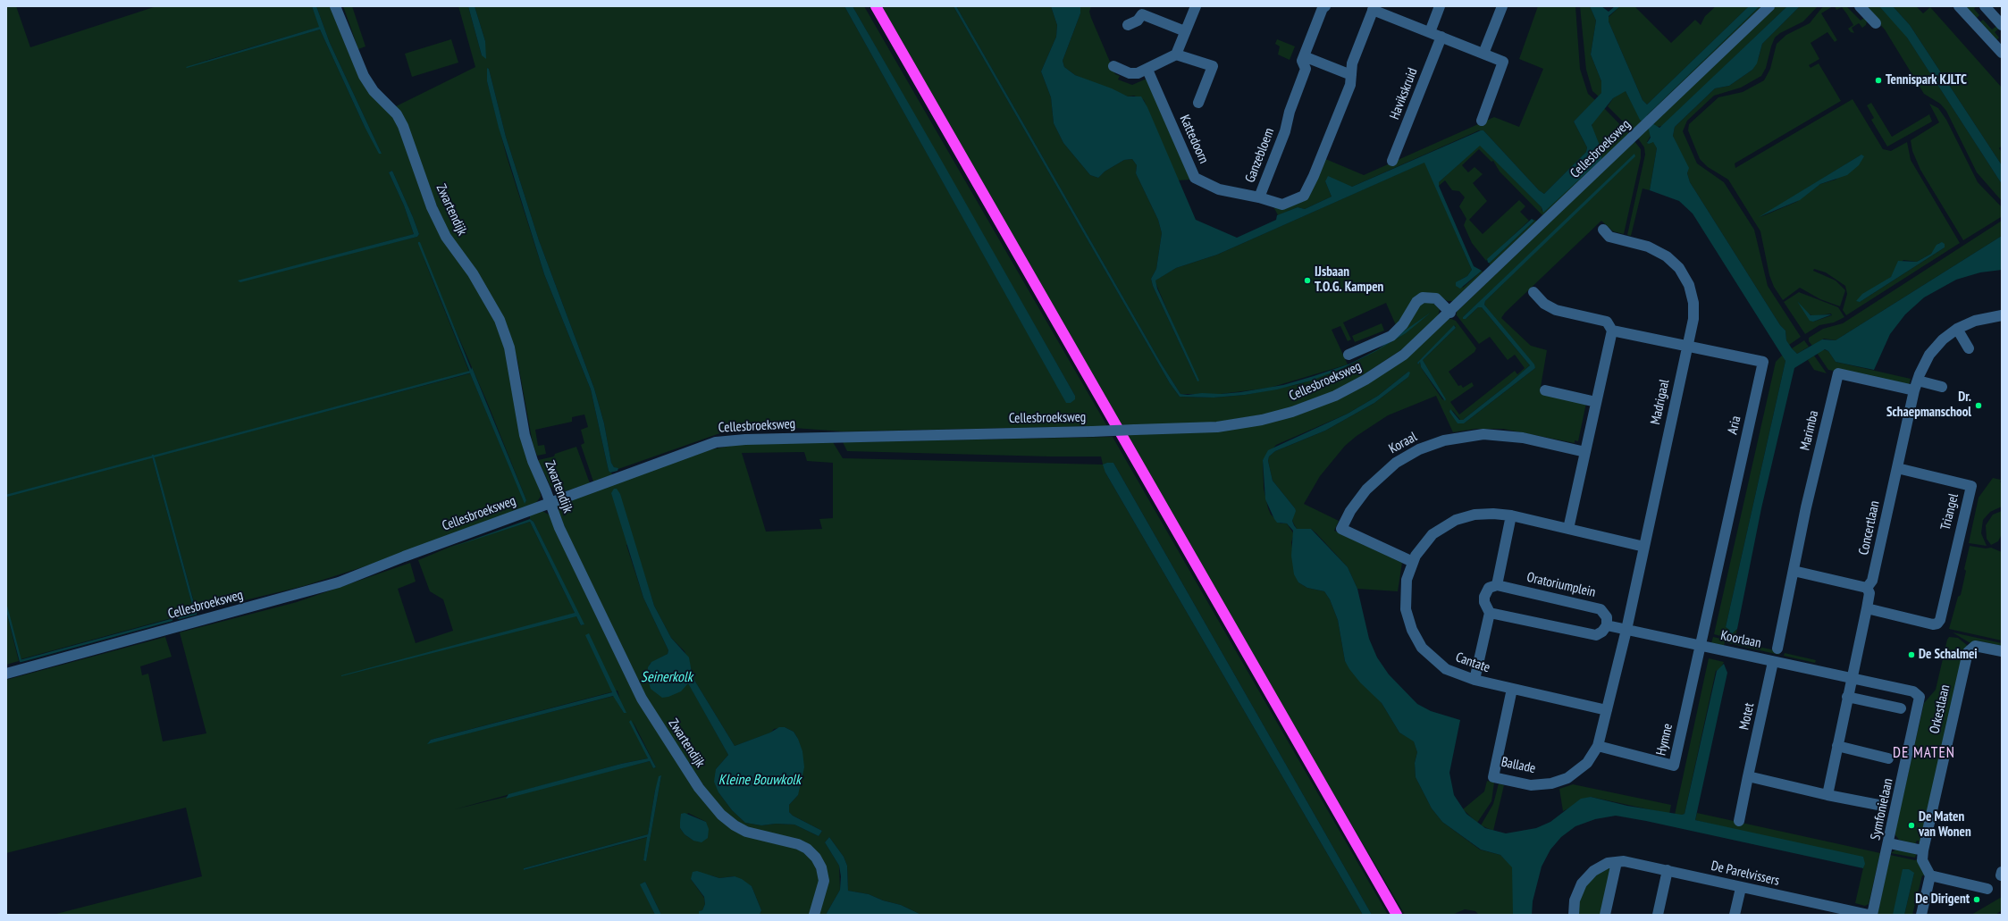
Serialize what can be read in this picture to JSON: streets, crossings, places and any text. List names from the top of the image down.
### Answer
{
  "streets": {
    "street": [
      "Havikskruid",
      "Kattedoorn",
      "Cellesbroeksweg",
      "Ganzebloem",
      "Zwartendijk",
      "Madrigaal",
      "Aria",
      "Marimba",
      "Koraal",
      "Triangel",
      "Concertlaan",
      "Oratoriumplein",
      "Koorlaan",
      "Cantate",
      "Orkestlaan",
      "Motet",
      "Hymne",
      "Ballade",
      "Symfonielaan",
      "De Parelvissers"
    ]
  },
  "crossings": [
    ["Kattedoorn", "Ganzebloem"],
    ["Cellesbroeksweg", "Zwartendijk"],
    ["Madrigaal", "Aria"],
    ["Madrigaal", "Koorlaan"],
    ["Madrigaal", "Cantate"],
    ["Madrigaal", "Ballade"],
    ["Aria", "Koorlaan"],
    ["Aria", "Hymne"],
    ["Marimba", "Concertlaan"],
    ["Koraal", "Cantate"],
    ["Triangel", "Concertlaan"],
    ["Concertlaan", "Koorlaan"],
    ["Concertlaan", "Symfonielaan"],
    ["Koorlaan", "Motet"],
    ["Koorlaan", "Hymne"],
    ["Koorlaan", "Ballade"],
    ["Koorlaan", "Symfonielaan"],
    ["Cantate", "Ballade"],
    ["Hymne", "Ballade"]
  ],
  "districts": ["DE MATEN"],
  "water": ["Seinerkolk", "Kleine Bouwkolk"],
  "places": [
    "Tennispark KJLTC",
    "IJsbaan T.O.G. Kampen",
    "Dr. Schaepmanschool",
    "De Schalmei",
    "De Maten van Wonen",
    "De Dirigent"
  ]
}
